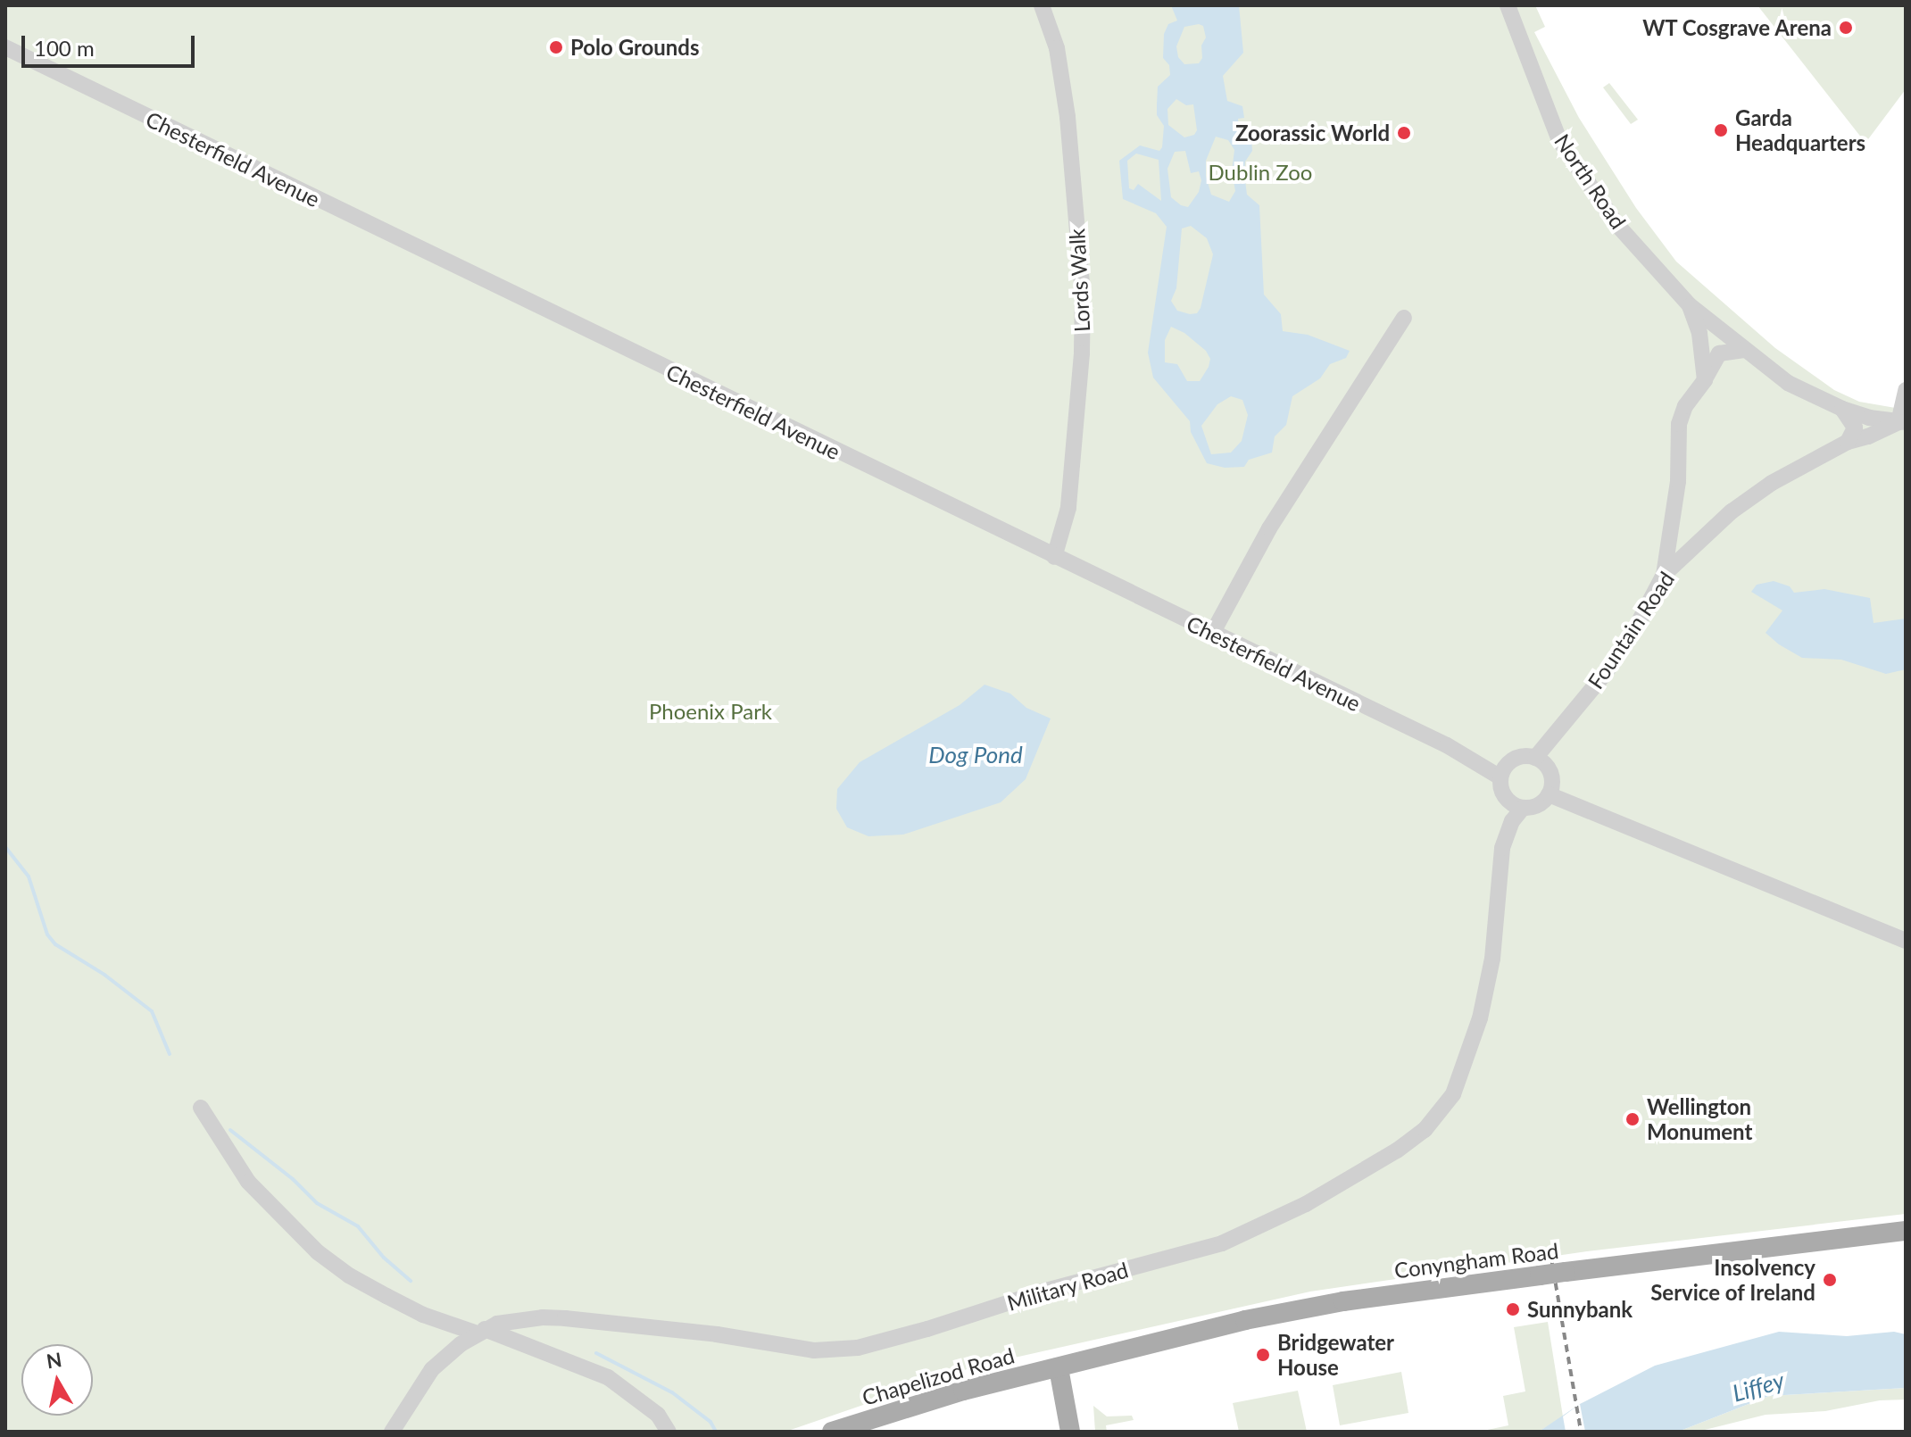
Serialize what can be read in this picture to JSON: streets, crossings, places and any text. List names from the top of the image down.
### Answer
{
  "streets": {
    "main road": ["Conyngham Road", "Chapelizod Road"],
    "street": [
      "Chesterfield Avenue",
      "North Road",
      "Lords Walk",
      "Fountain Road",
      "Military Road"
    ]
  },
  "crossings": [
    ["Chesterfield Avenue", "Lords Walk"],
    ["Chesterfield Avenue", "Fountain Road"],
    ["Chesterfield Avenue", "Military Road"],
    ["Fountain Road", "Military Road"],
    ["Conyngham Road", "Chapelizod Road"]
  ],
  "water": ["Dog Pond", "Liffey"],
  "parks": ["Dublin Zoo", "Phoenix Park"],
  "places": [
    "WT Cosgrave Arena",
    "Polo Grounds",
    "Garda Headquarters",
    "Zoorassic World",
    "Wellington Monument",
    "Insolvency Service of Ireland",
    "Sunnybank",
    "Bridgewater House"
  ],
  "scale_bar": "100 m",
  "north": "top"
}
